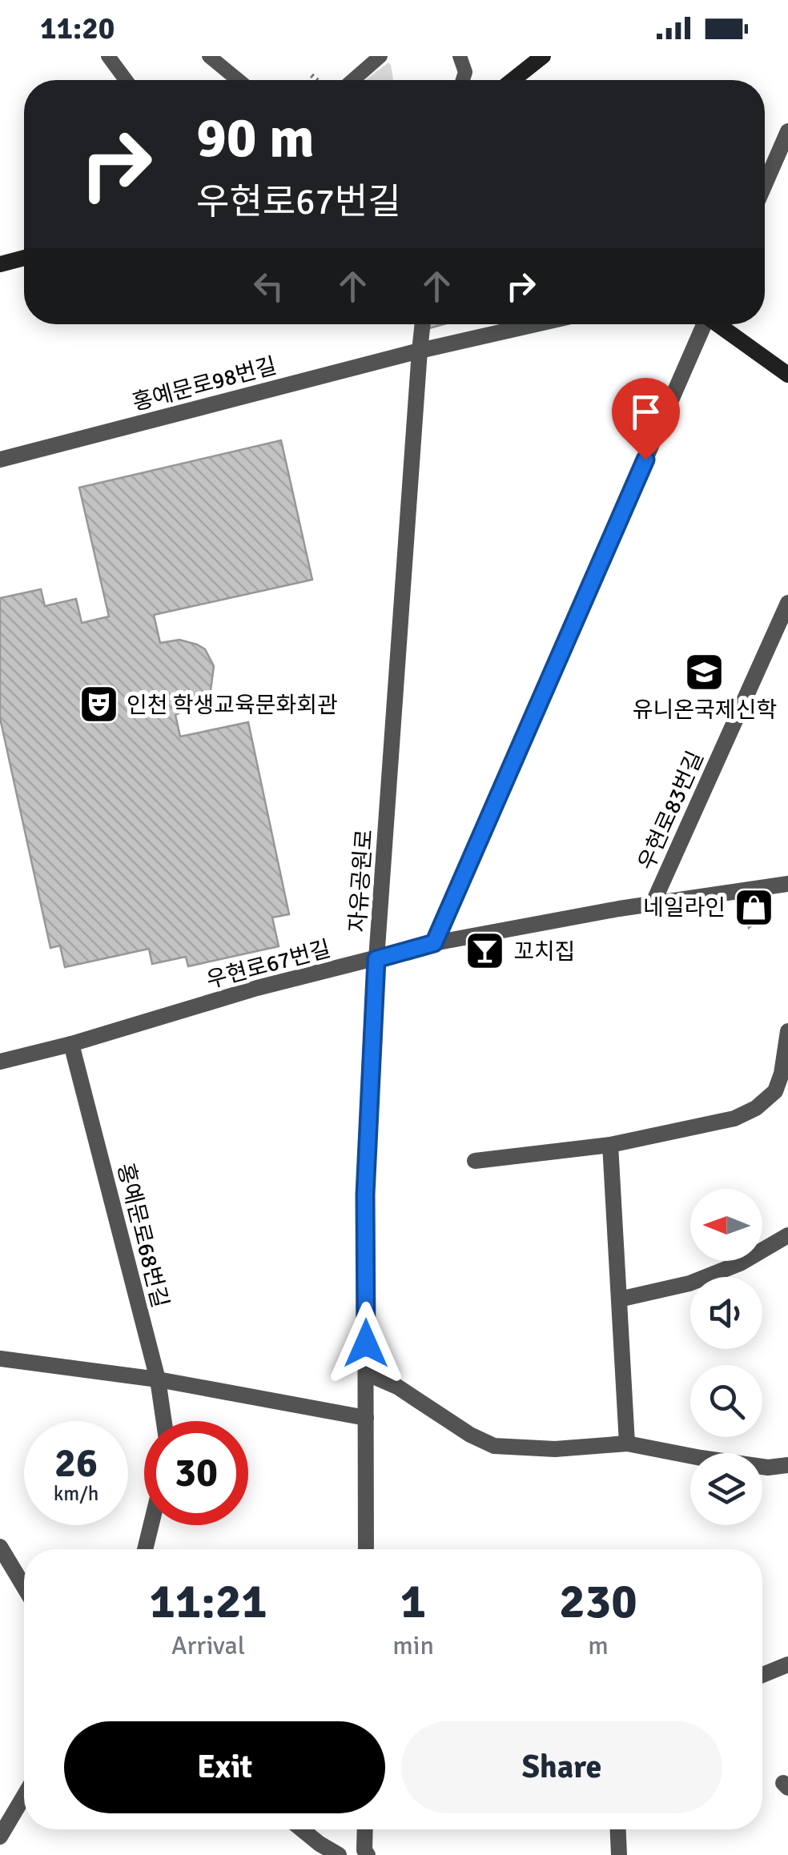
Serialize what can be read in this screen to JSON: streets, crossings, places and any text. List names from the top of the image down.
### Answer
{
  "streets": {
    "street": [
      "홍예문로98번길",
      "우현로83번길",
      "자유공원로",
      "우현로67번길",
      "홍예문로68번길"
    ]
  },
  "crossings": [
    ["홍예문로98번길", "자유공원로"],
    ["우현로83번길", "우현로67번길"],
    ["자유공원로", "우현로67번길"],
    ["우현로67번길", "홍예문로68번길"]
  ],
  "places": {
    "school or university": ["유니온국제신학"],
    "theatre": ["인천 학생교육문화회관"],
    "shop": ["네일라인"],
    "bar": ["꼬치집"]
  },
  "north": "left",
  "page": {
    "status": "11:20",
    "turn": ["90 m", "우현로67번길"],
    "speed": "26 km/h",
    "limit": "30",
    "eta": [
      "11:21",
      "Arrival",
      "1",
      "min",
      "230",
      "m"
    ],
    "buttons": ["Exit", "Share"]
  }
}
